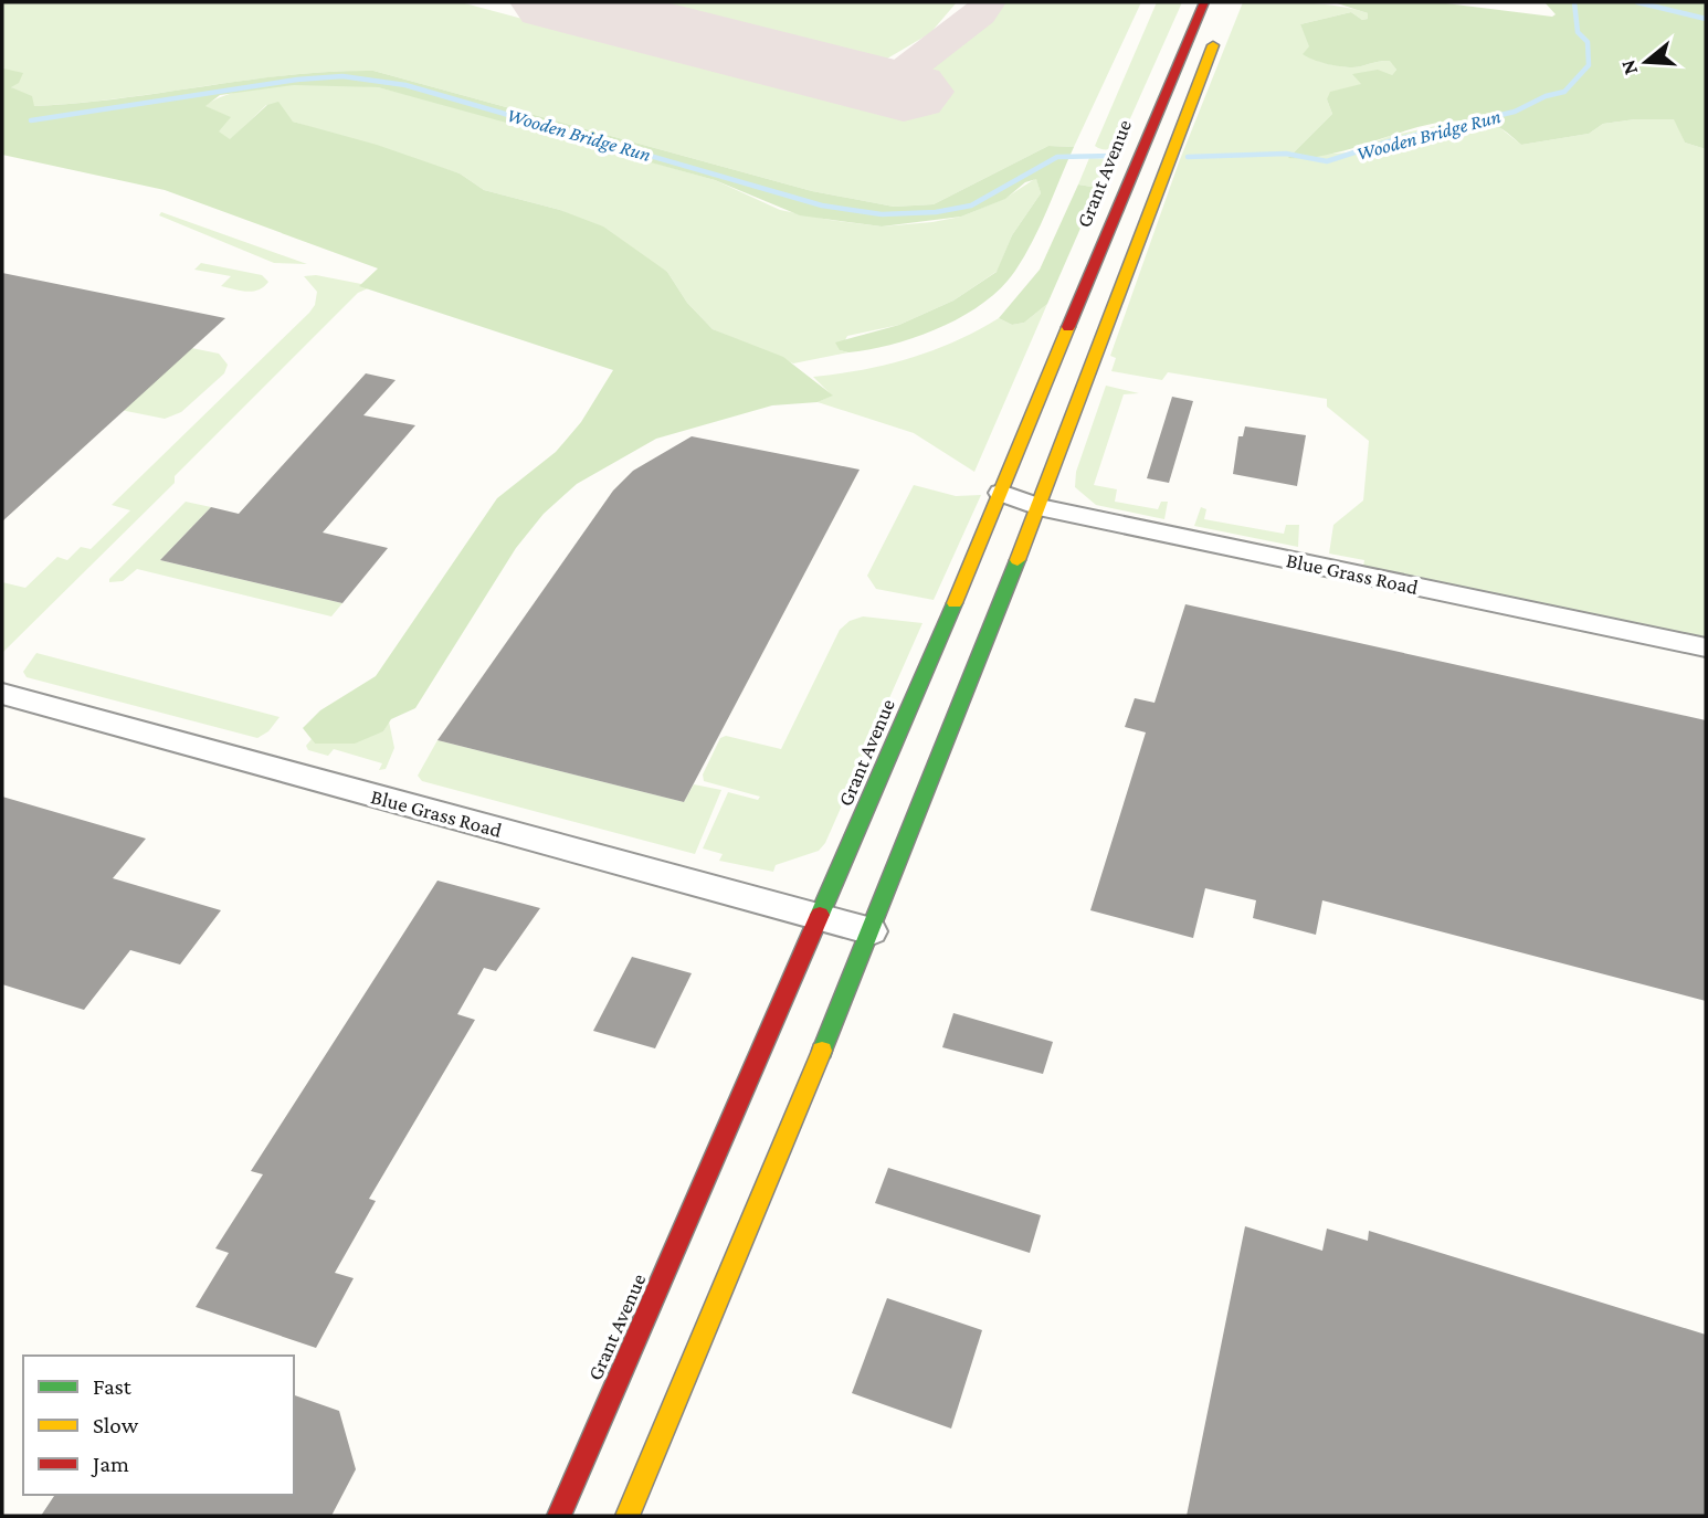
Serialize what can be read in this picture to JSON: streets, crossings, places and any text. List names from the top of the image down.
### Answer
{
  "streets": {
    "main road": ["Grant Avenue"],
    "street": ["Blue Grass Road"]
  },
  "crossings": [
    ["Grant Avenue", "Blue Grass Road"]
  ],
  "water": ["Wooden Bridge Run"],
  "legend": ["Fast", "Slow", "Jam"],
  "north": "left"
}
